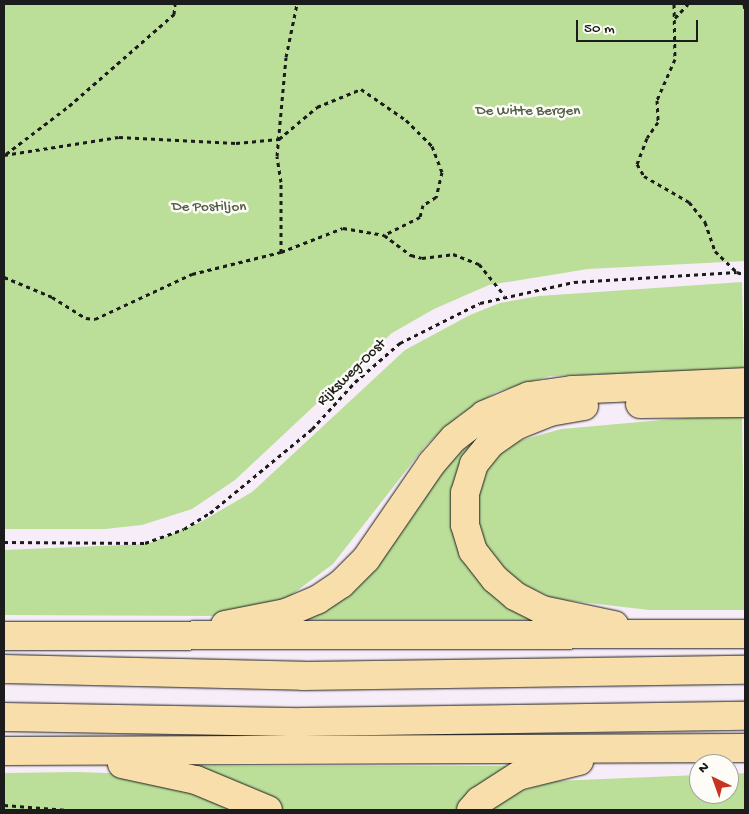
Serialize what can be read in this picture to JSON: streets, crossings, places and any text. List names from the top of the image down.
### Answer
{
  "streets": {
    "path": ["Rijksweg-Oost"]
  },
  "parks": ["De Witte Bergen", "De Postiljon"],
  "scale_bar": "50 m",
  "north": "top left"
}
